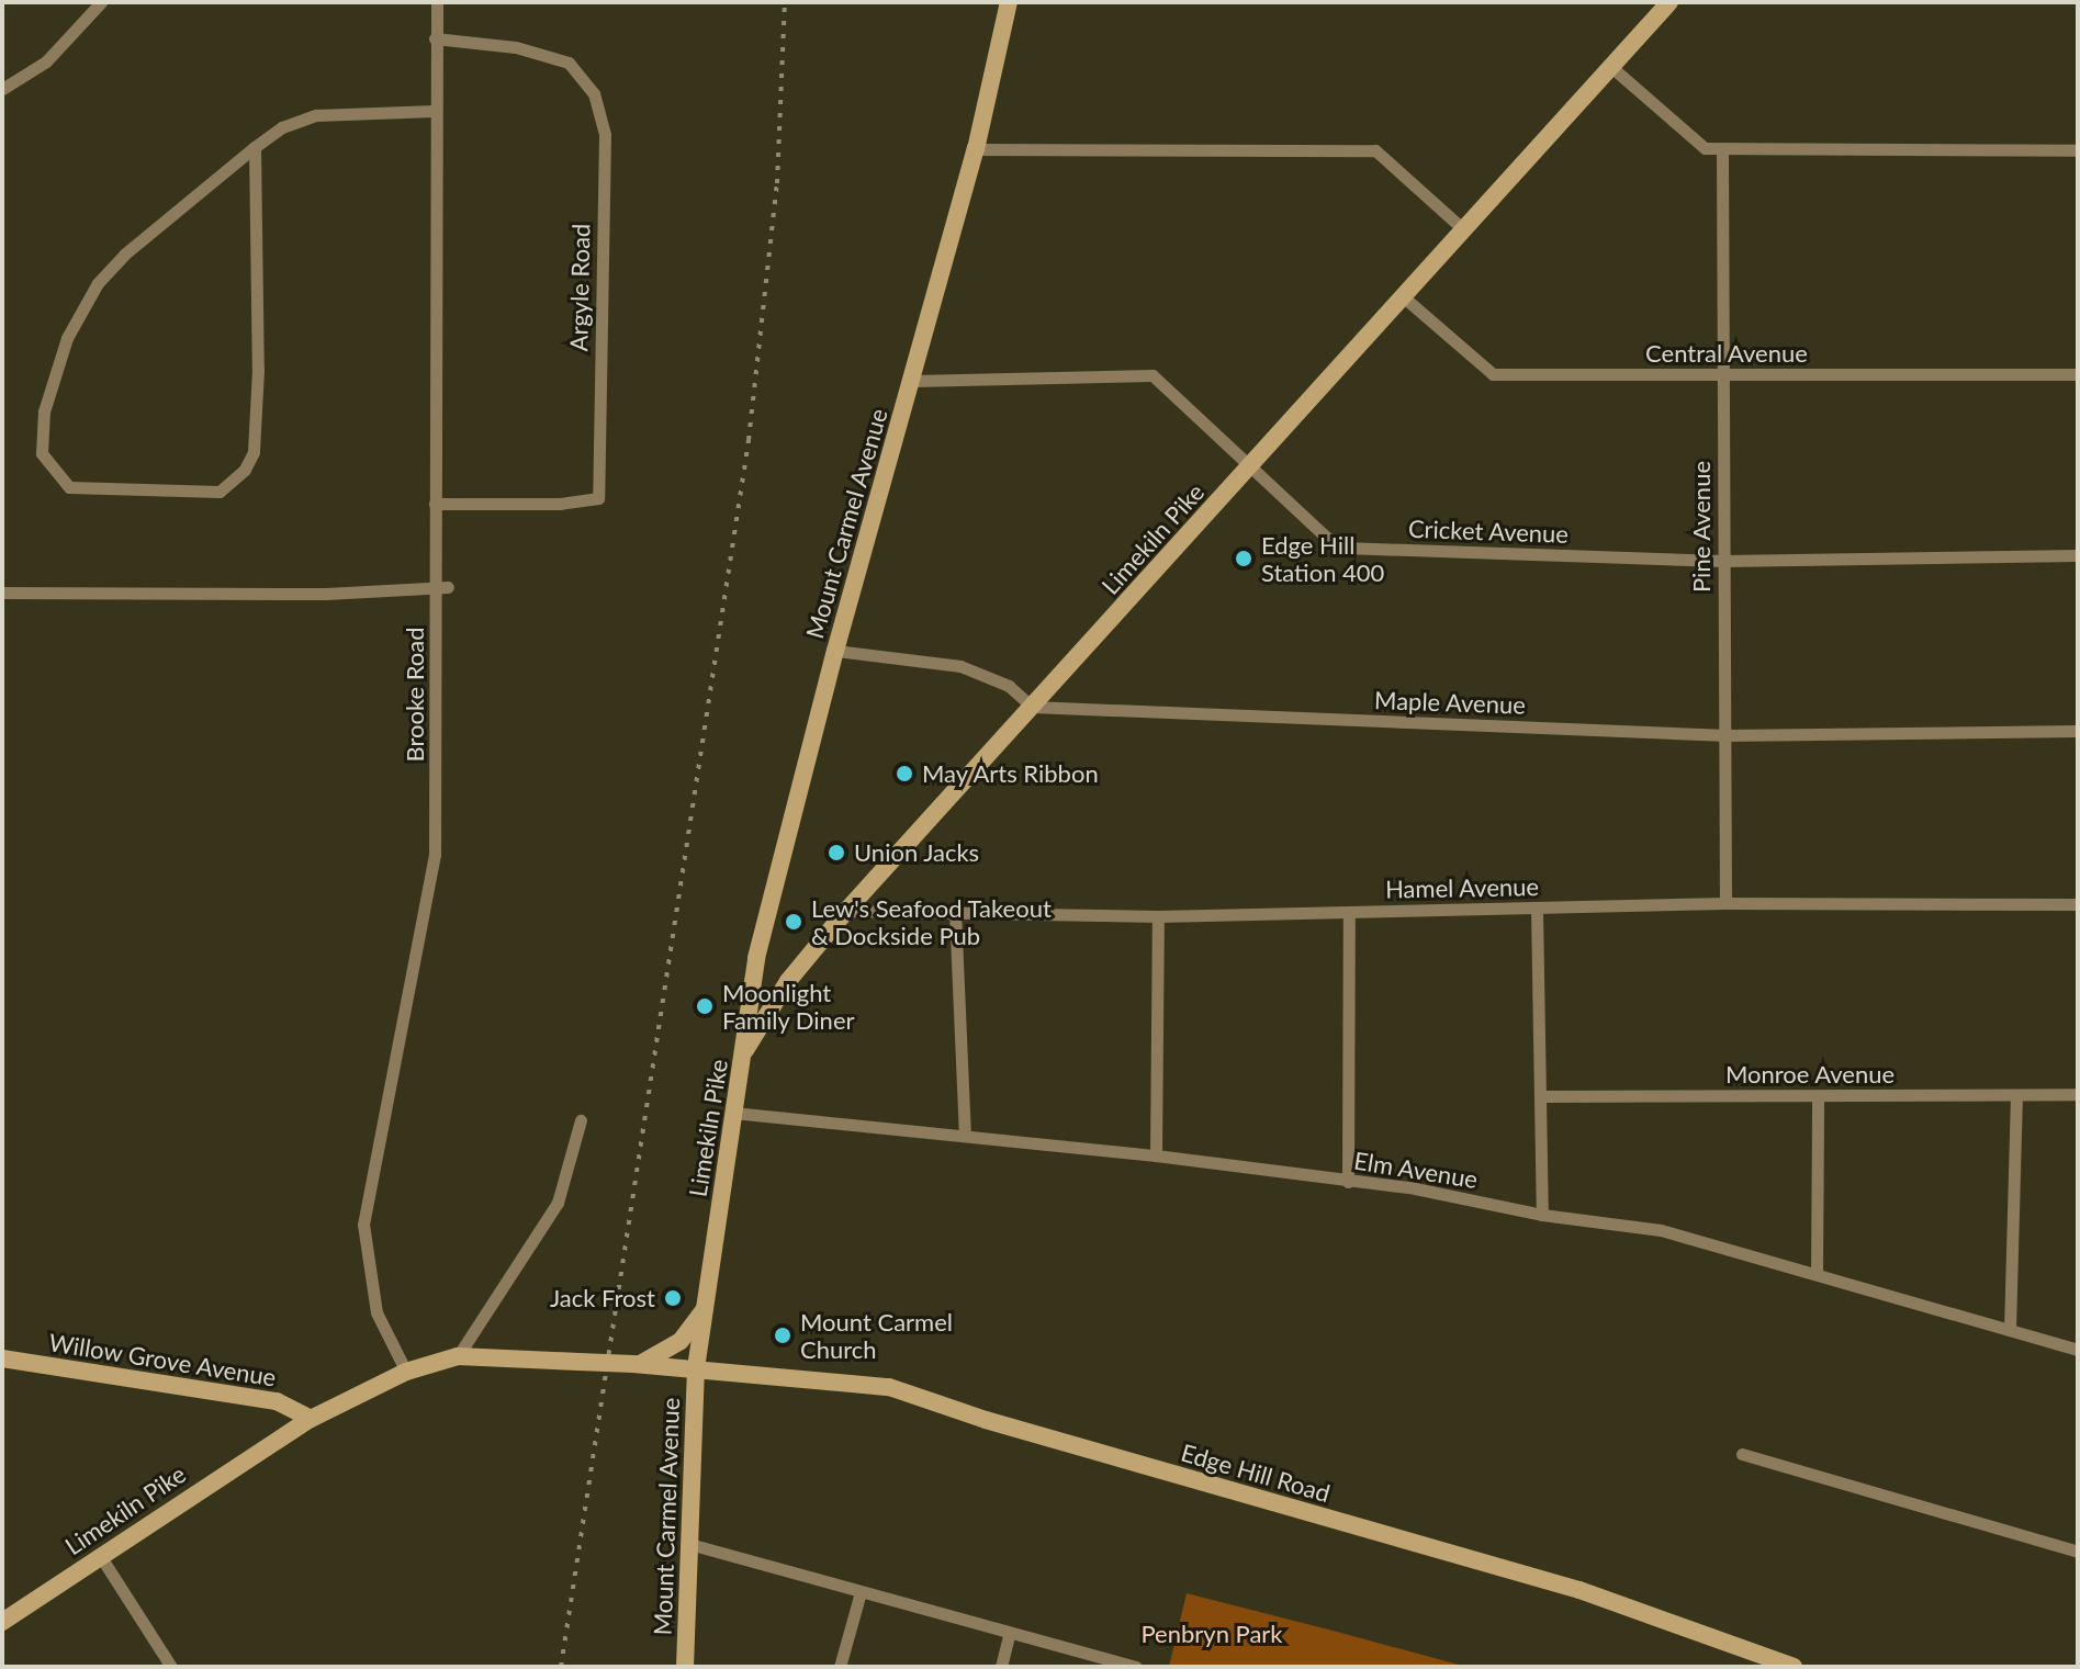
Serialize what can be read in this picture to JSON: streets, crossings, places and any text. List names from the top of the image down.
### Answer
{
  "streets": {
    "main road": [
      "Mount Carmel Avenue",
      "Limekiln Pike",
      "Willow Grove Avenue",
      "Edge Hill Road"
    ],
    "street": [
      "Argyle Road",
      "Central Avenue",
      "Pine Avenue",
      "Cricket Avenue",
      "Brooke Road",
      "Maple Avenue",
      "Hamel Avenue",
      "Monroe Avenue",
      "Elm Avenue"
    ]
  },
  "crossings": [
    ["Argyle Road", "Brooke Road"],
    ["Central Avenue", "Pine Avenue"],
    ["Central Avenue", "Limekiln Pike"],
    ["Mount Carmel Avenue", "Cricket Avenue"],
    ["Mount Carmel Avenue", "Limekiln Pike"],
    ["Mount Carmel Avenue", "Edge Hill Road"],
    ["Pine Avenue", "Cricket Avenue"],
    ["Pine Avenue", "Maple Avenue"],
    ["Pine Avenue", "Hamel Avenue"],
    ["Cricket Avenue", "Limekiln Pike"],
    ["Limekiln Pike", "Brooke Road"],
    ["Limekiln Pike", "Maple Avenue"],
    ["Limekiln Pike", "Hamel Avenue"],
    ["Limekiln Pike", "Elm Avenue"],
    ["Limekiln Pike", "Willow Grove Avenue"],
    ["Limekiln Pike", "Edge Hill Road"]
  ],
  "parks": ["Penbryn Park"],
  "places": [
    "Edge Hill Station 400",
    "May Arts Ribbon",
    "Union Jacks",
    "Lew's Seafood Takeout & Dockside Pub",
    "Moonlight Family Diner",
    "Jack Frost",
    "Mount Carmel Church"
  ]
}
